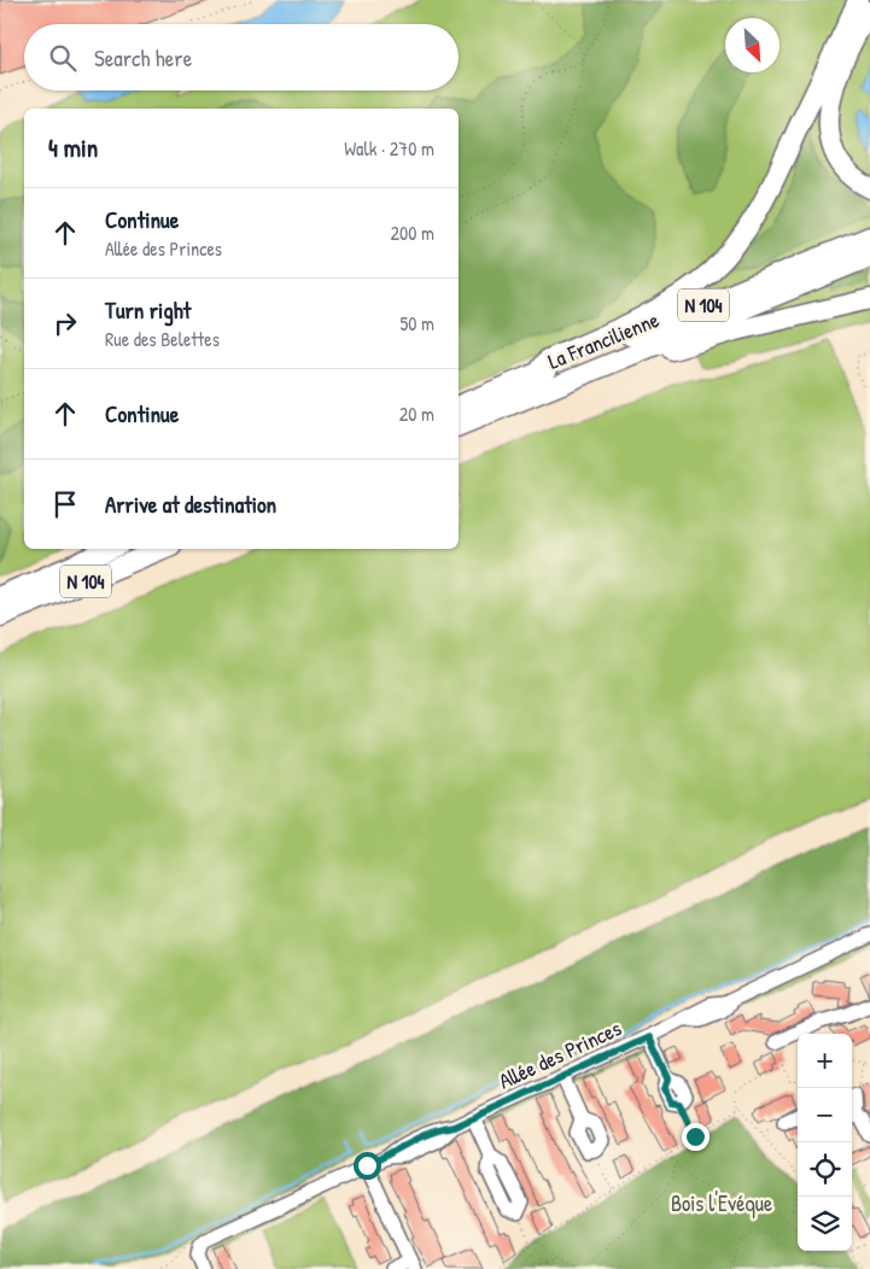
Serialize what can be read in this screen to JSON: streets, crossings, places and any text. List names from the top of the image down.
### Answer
{
  "streets": {
    "highway": ["N 104", "La Francilienne"],
    "street": ["Allée des Princes"]
  },
  "parks": ["Bois l'Evéque"],
  "north": "bottom right",
  "page": {
    "search": "Search here",
    "heading": ["4 min", "Walk · 270 m"],
    "list": [
      ["Continue", "Allée des Princes", "200 m"],
      ["Turn right", "Rue des Belettes", "50 m"],
      ["Continue", "20 m"],
      "Arrive at destination"
    ],
    "map_buttons": ["+", "−"]
  }
}
